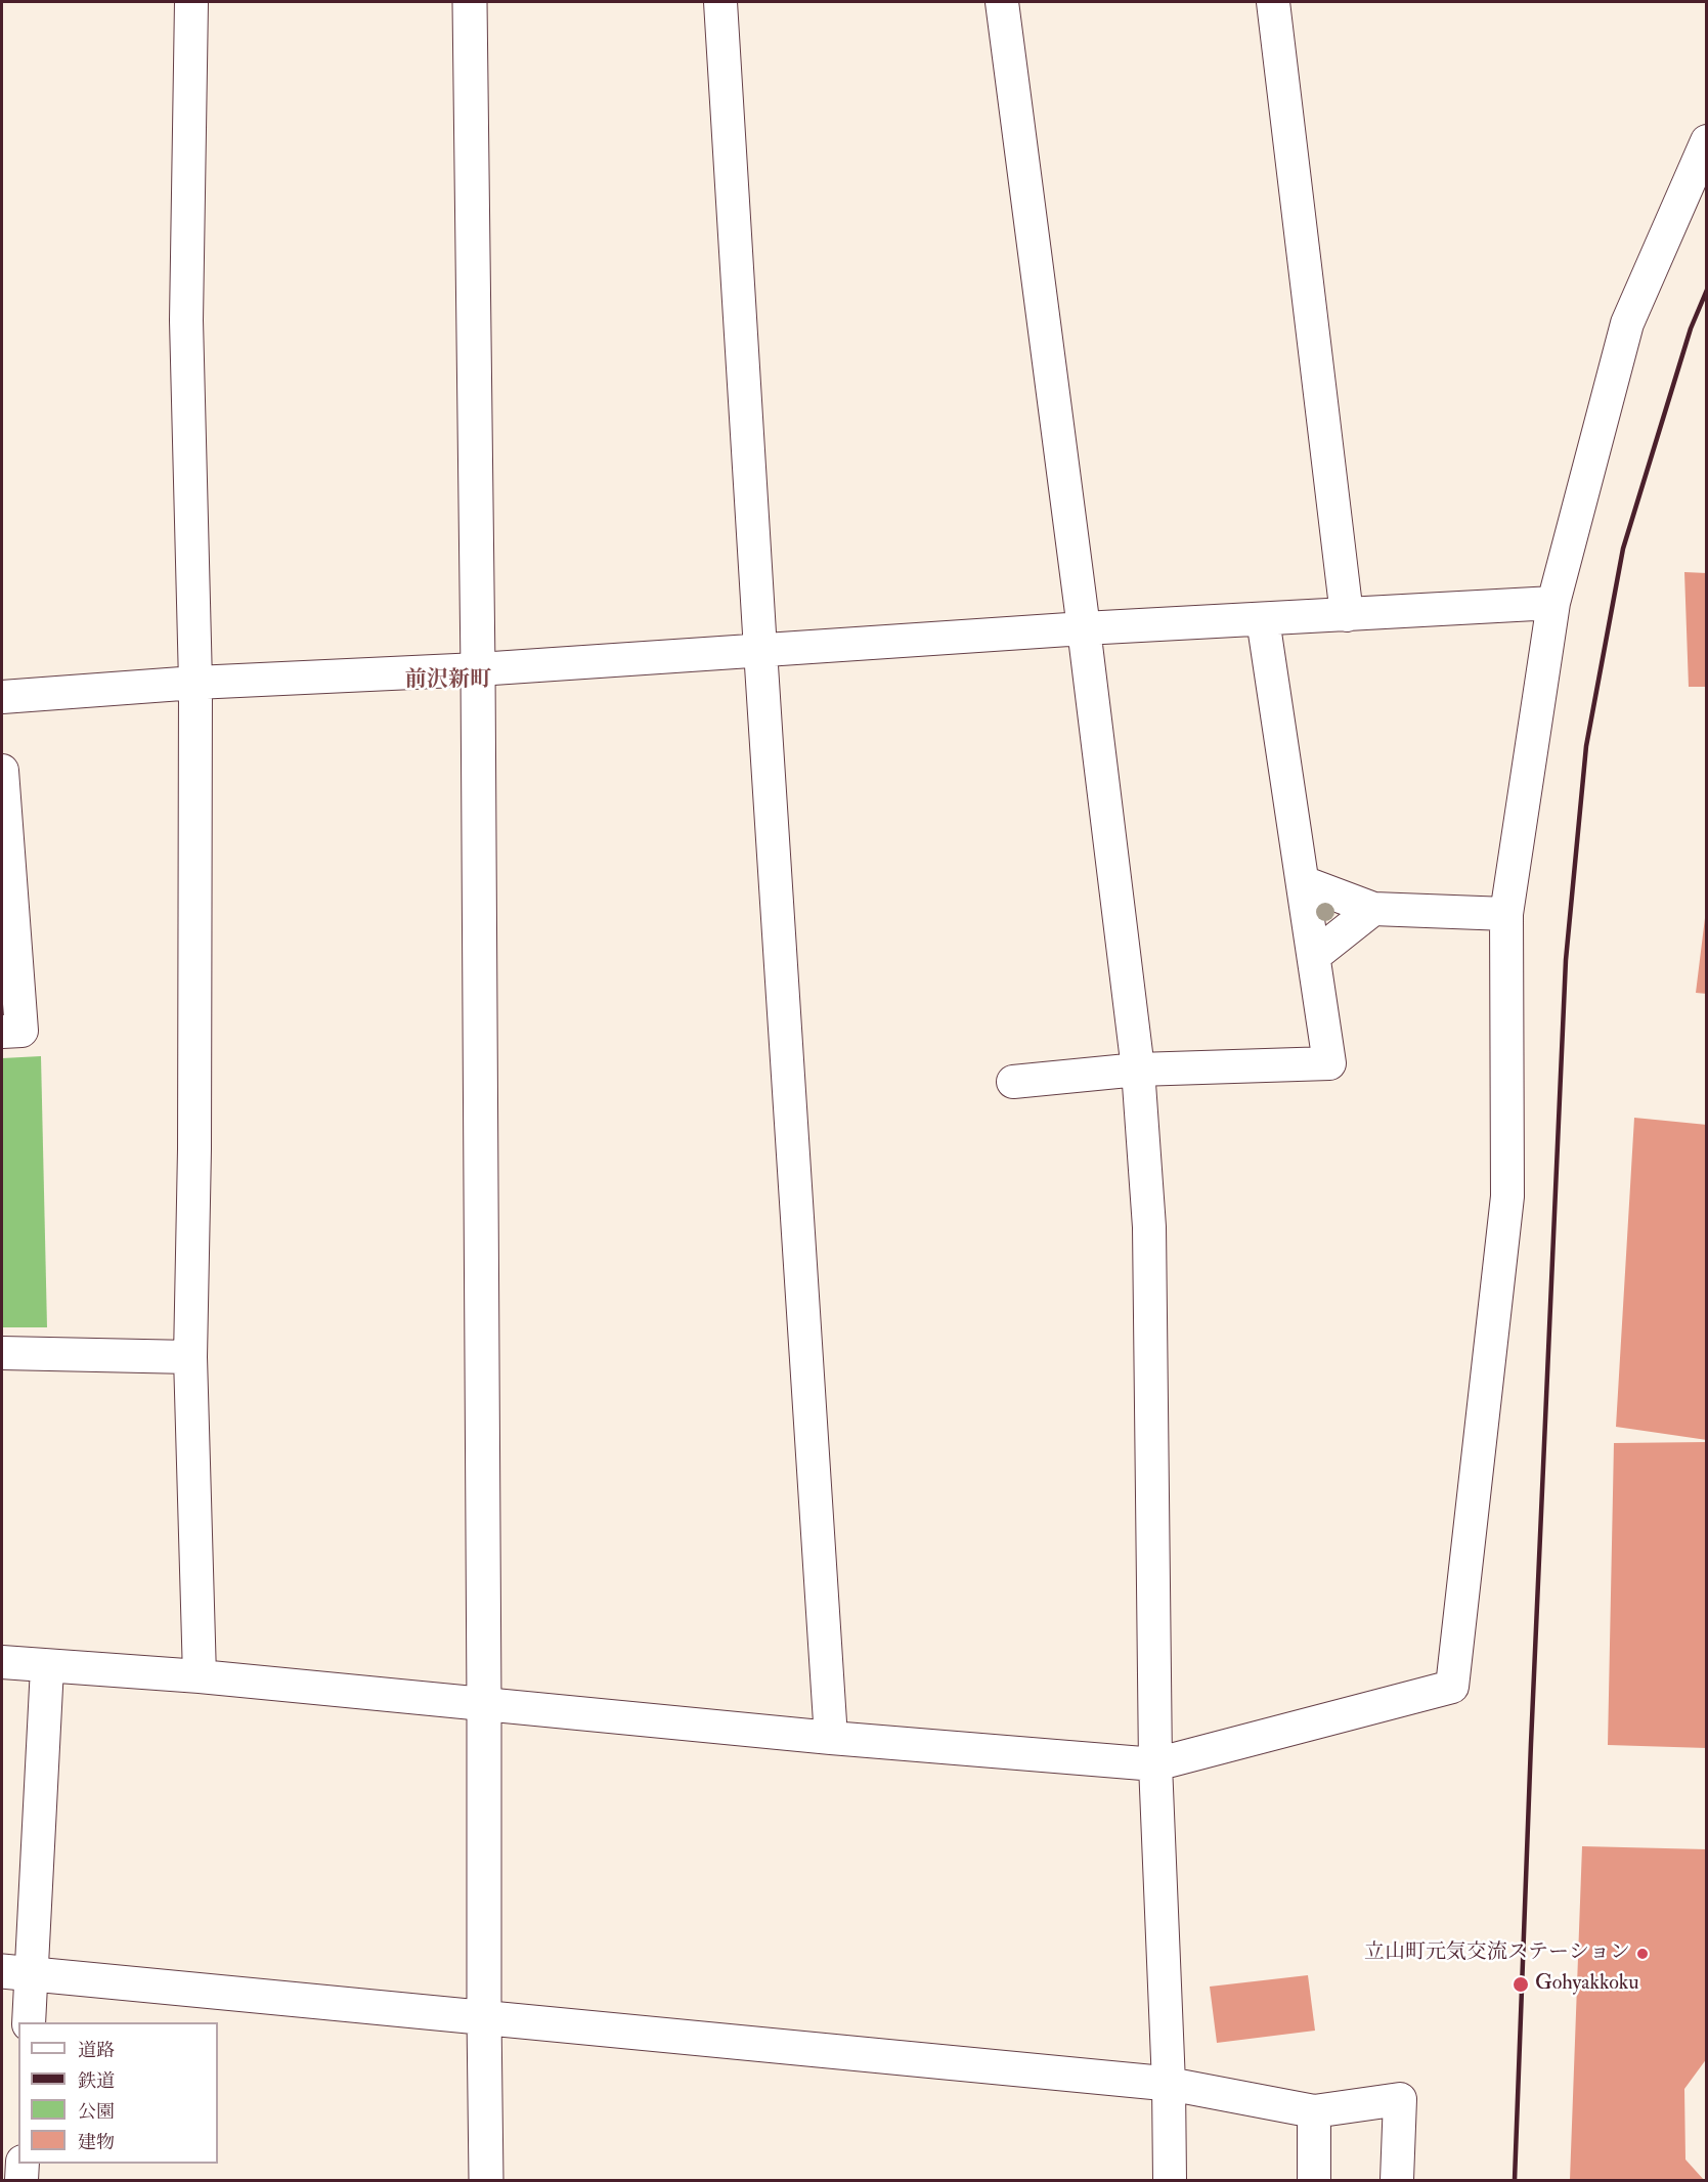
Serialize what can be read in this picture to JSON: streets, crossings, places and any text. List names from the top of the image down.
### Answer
{
  "districts": ["前沢新町"],
  "places": ["立山町元気交流ステーション", "Gohyakkoku"],
  "legend": [
    "道路",
    "鉄道",
    "公園",
    "建物"
  ]
}
